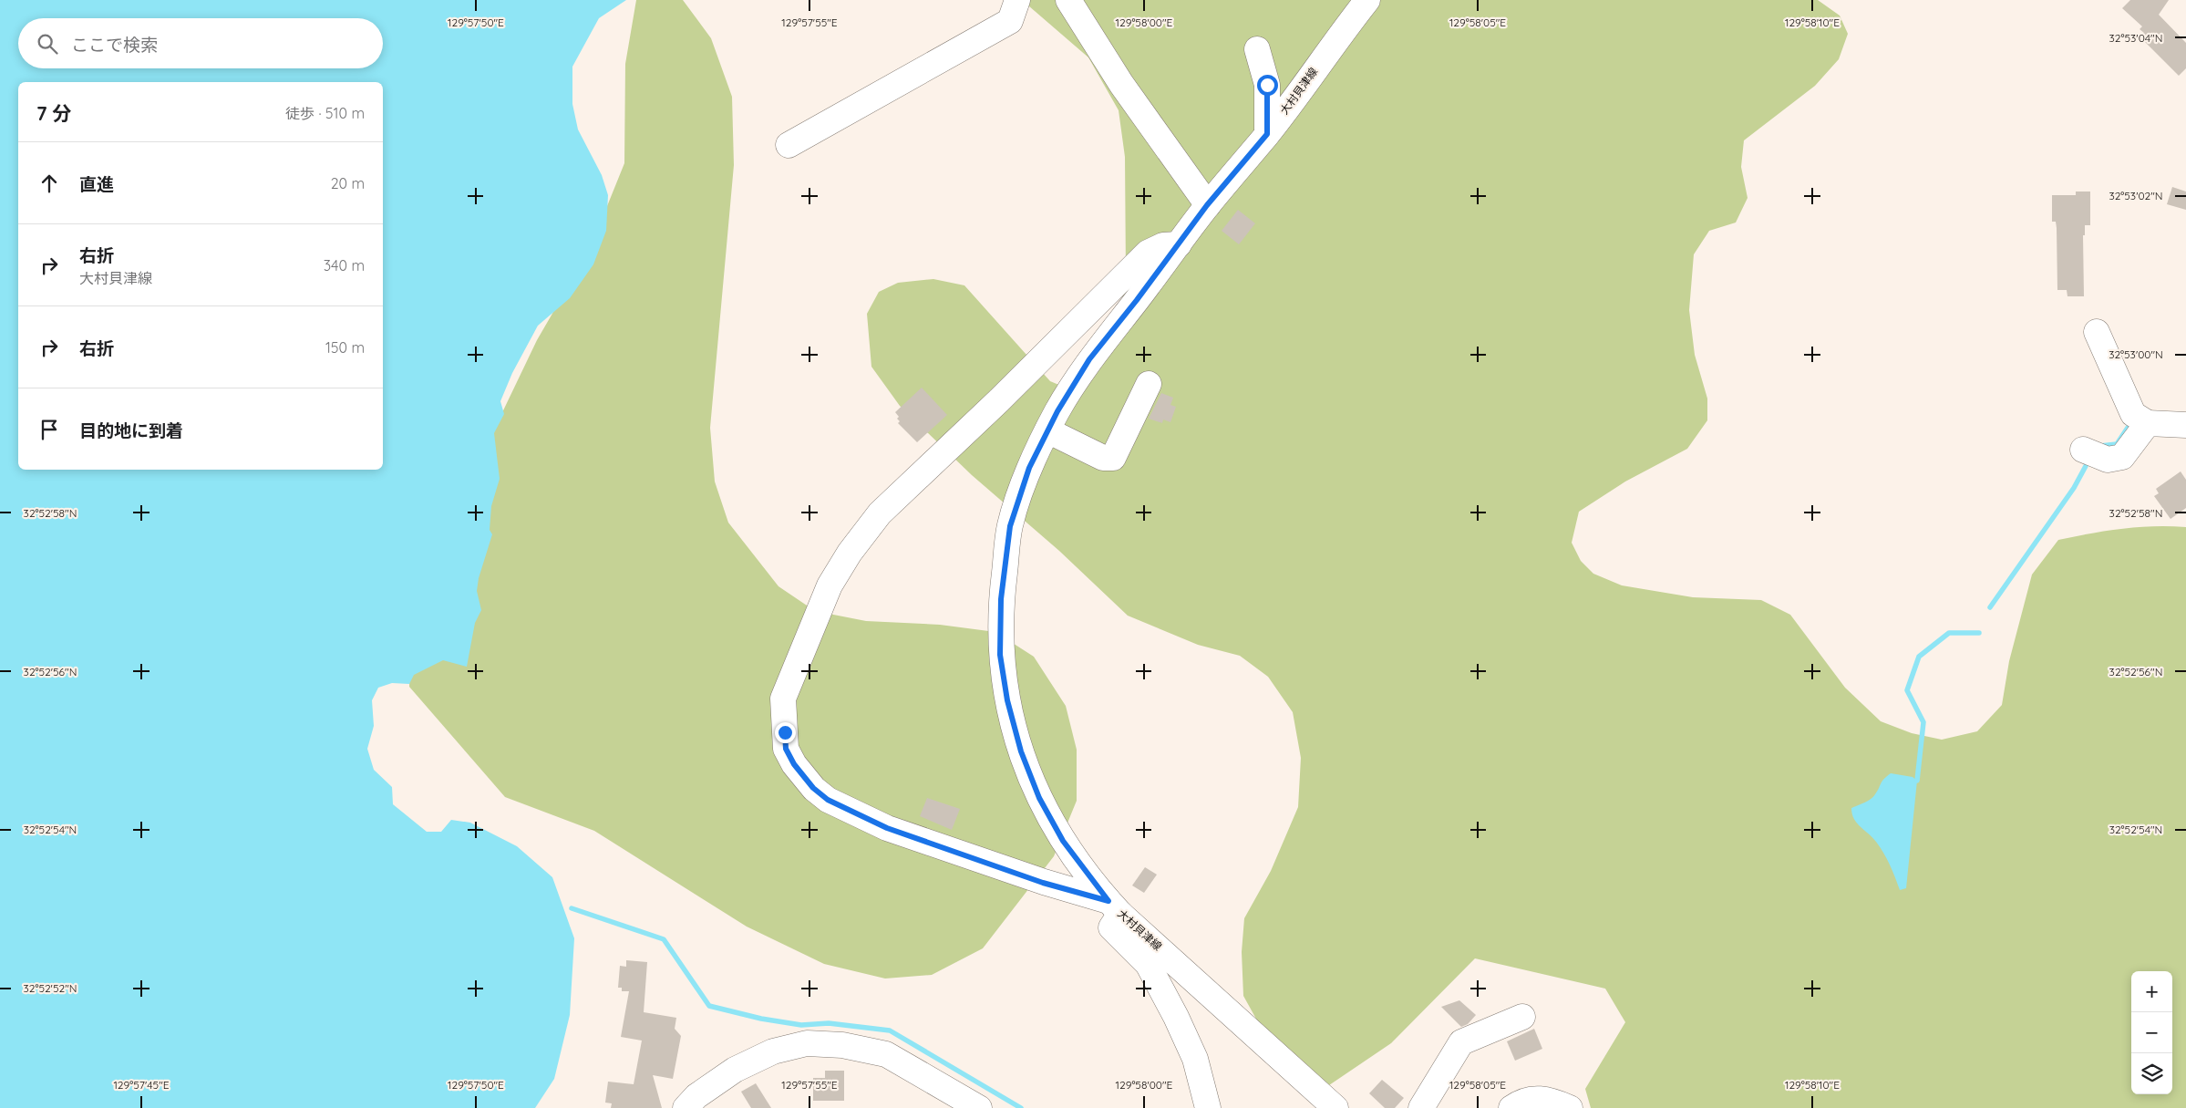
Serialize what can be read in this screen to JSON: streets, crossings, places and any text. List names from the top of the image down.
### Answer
{
  "streets": {
    "street": ["大村貝津線"]
  },
  "page": {
    "search": "ここで検索",
    "heading": ["7 分", "徒歩 · 510 m"],
    "list": [
      ["直進", "20 m"],
      ["右折", "大村貝津線", "340 m"],
      ["右折", "150 m"],
      "目的地に到着"
    ],
    "map_buttons": ["+", "−"]
  },
  "coordinates": [
    "129°57'50\"E",
    "129°57'55\"E",
    "129°58'00\"E",
    "129°58'05\"E",
    "129°58'10\"E",
    "32°53'04\"N",
    "32°53'02\"N",
    "32°53'00\"N",
    "32°52'58\"N",
    "32°52'56\"N",
    "32°52'54\"N",
    "32°52'52\"N",
    "129°57'45\"E"
  ]
}
